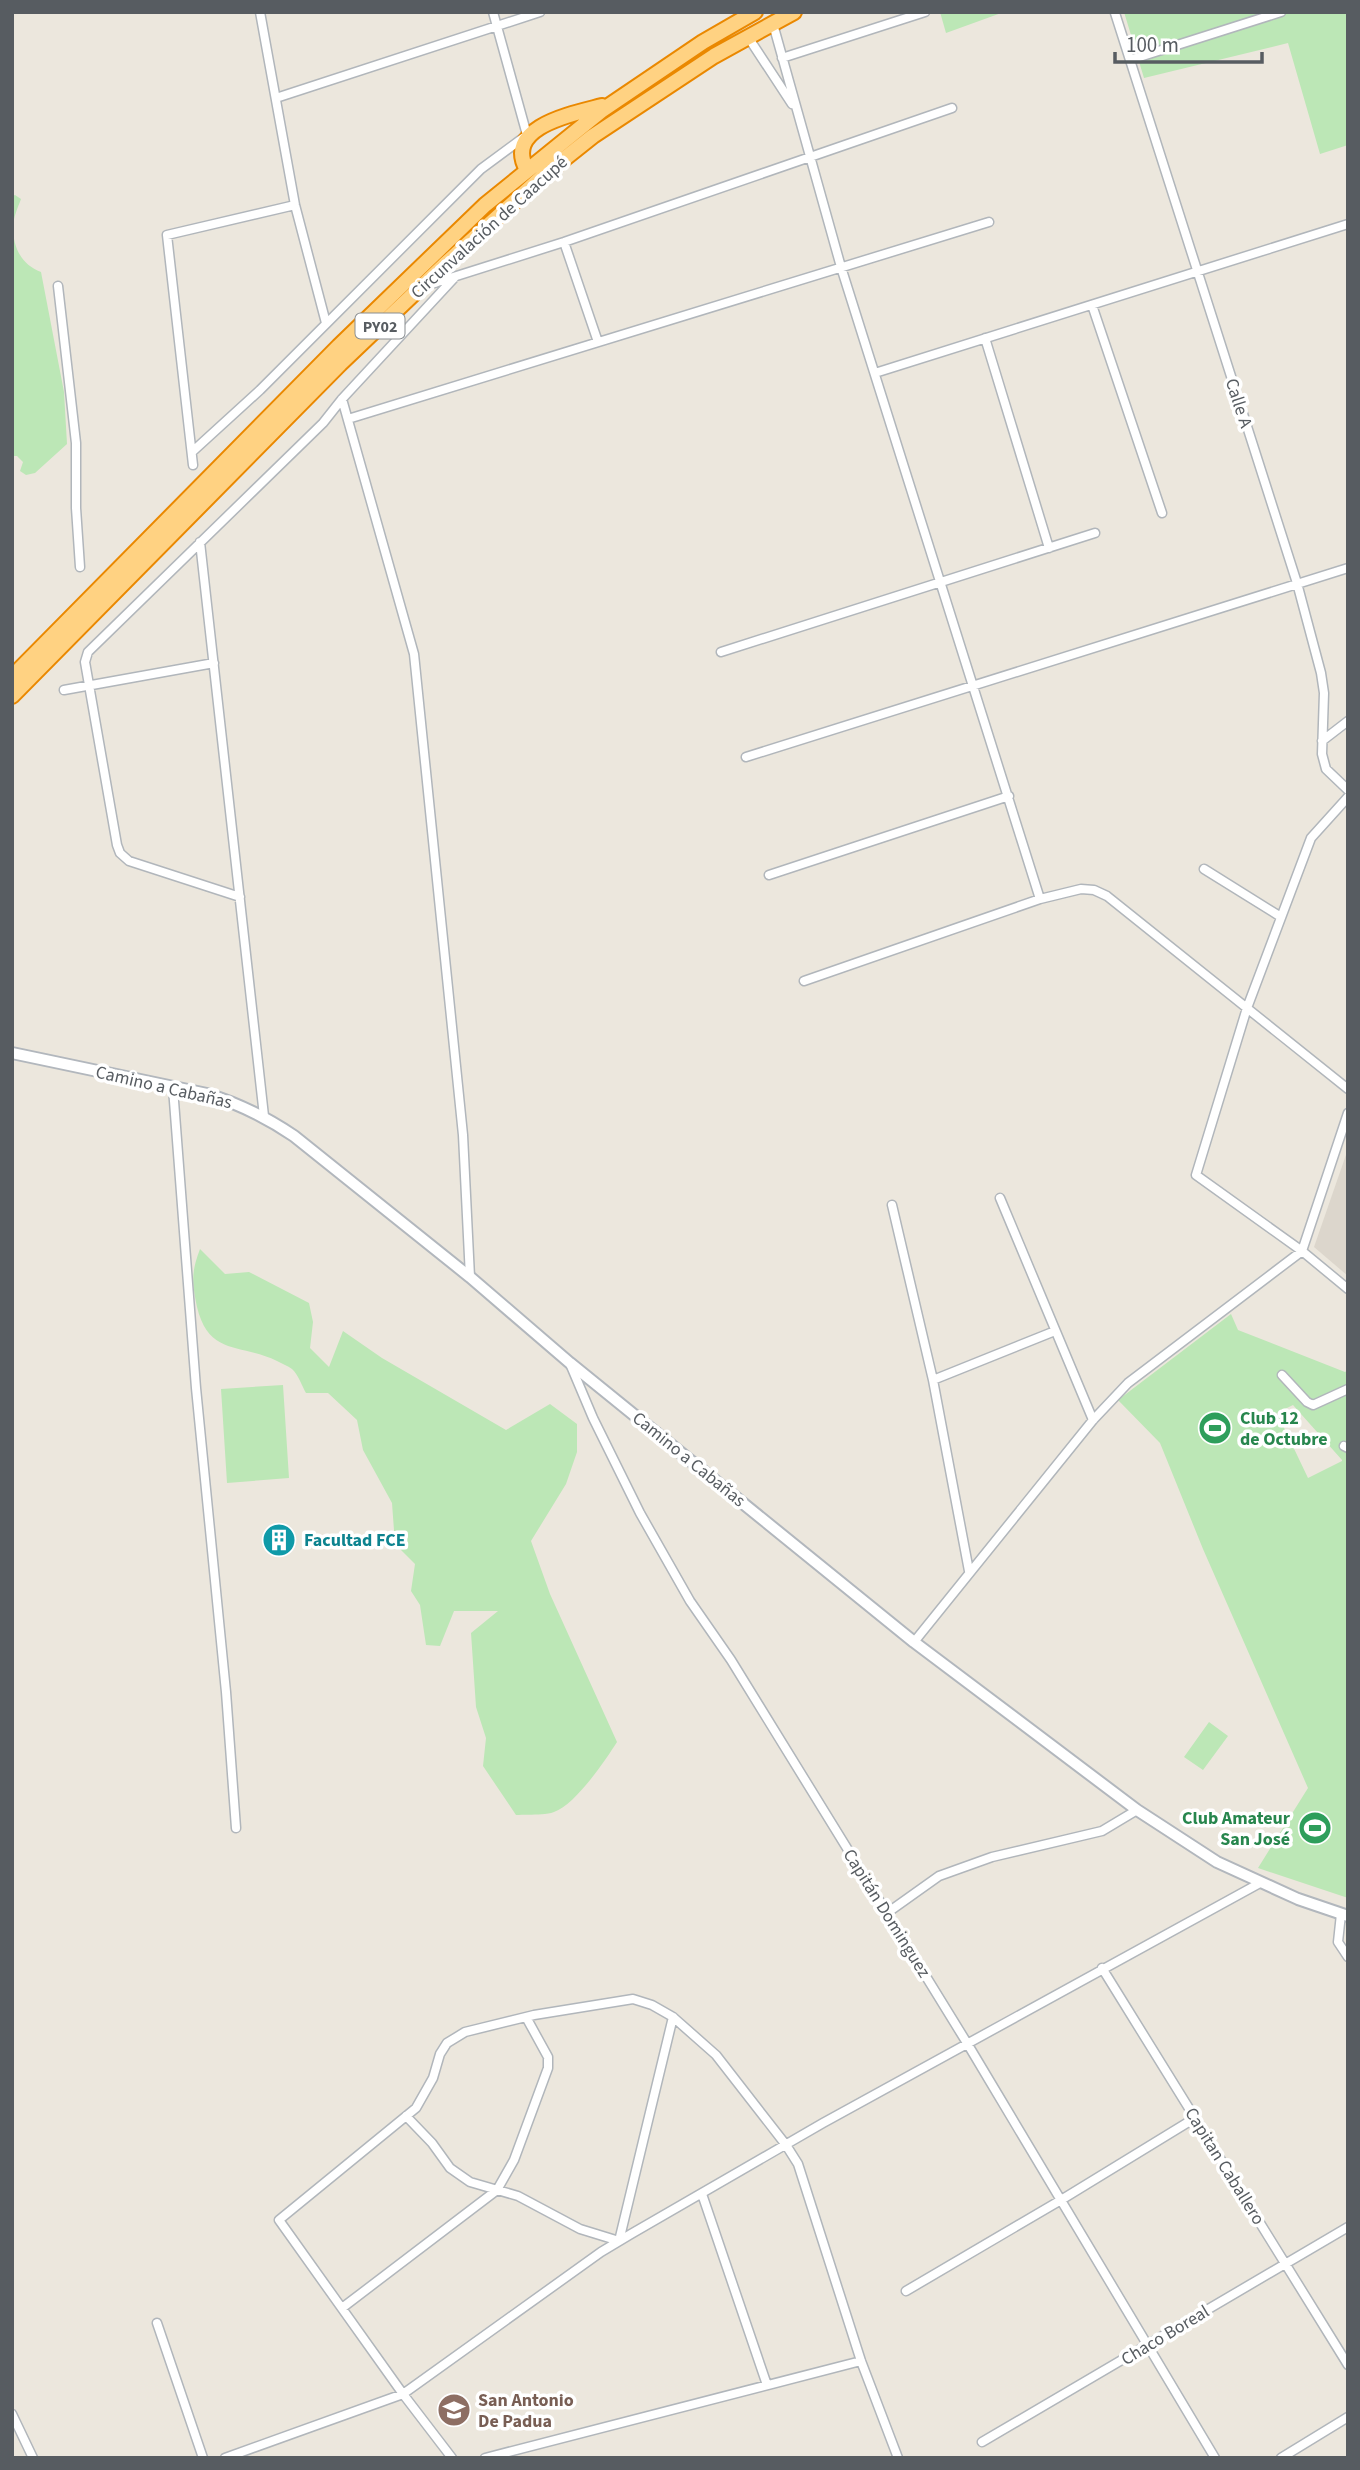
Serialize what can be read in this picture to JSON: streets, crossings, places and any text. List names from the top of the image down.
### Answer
{
  "streets": {
    "highway": ["Circunvalación de Caacupé", "PY02"],
    "street": [
      "Calle A",
      "Camino a Cabañas",
      "Capitán Dominguez",
      "Capitan Caballero",
      "Chaco Boreal"
    ]
  },
  "crossings": [
    ["Camino a Cabañas", "Capitán Dominguez"],
    ["Capitán Dominguez", "Chaco Boreal"],
    ["Capitan Caballero", "Chaco Boreal"]
  ],
  "places": {
    "sports": ["Club 12 de Octubre", "Club Amateur San José"],
    "building": ["Facultad FCE"],
    "school or university": ["San Antonio De Padua"]
  },
  "scale_bar": "100 m"
}
